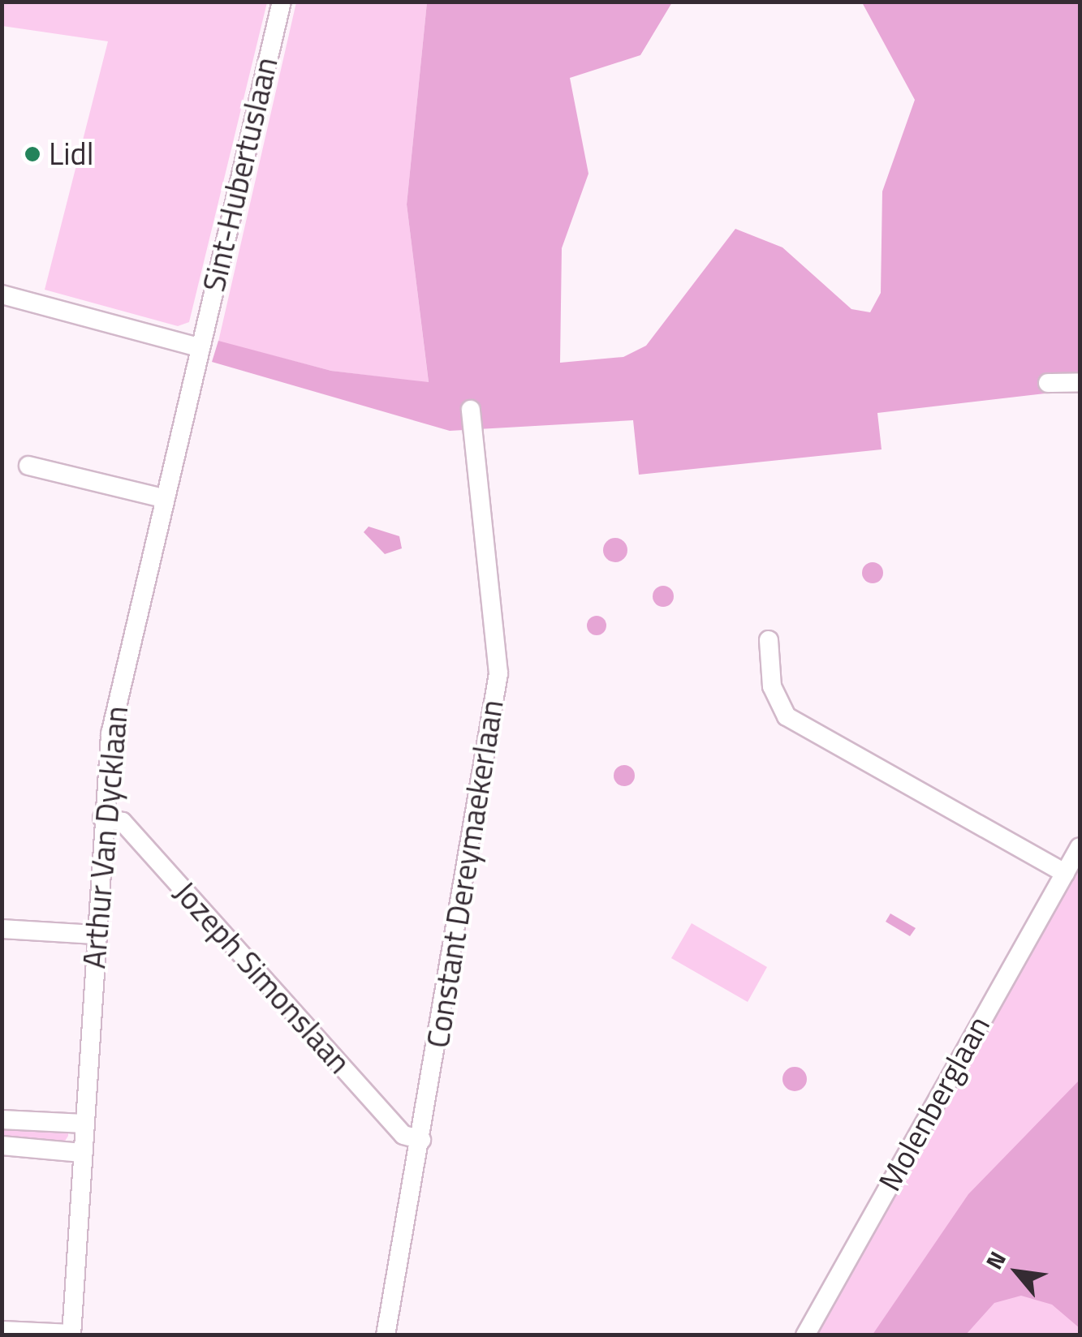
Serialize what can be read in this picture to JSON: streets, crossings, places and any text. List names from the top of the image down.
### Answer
{
  "streets": {
    "street": [
      "Sint-Hubertuslaan",
      "Arthur Van Dycklaan",
      "Constant Dereymaekerlaan",
      "Jozeph Simonslaan",
      "Molenberglaan"
    ]
  },
  "crossings": [
    ["Sint-Hubertuslaan", "Arthur Van Dycklaan"],
    ["Arthur Van Dycklaan", "Jozeph Simonslaan"],
    ["Constant Dereymaekerlaan", "Jozeph Simonslaan"]
  ],
  "places": ["Lidl"],
  "north": "top left"
}
